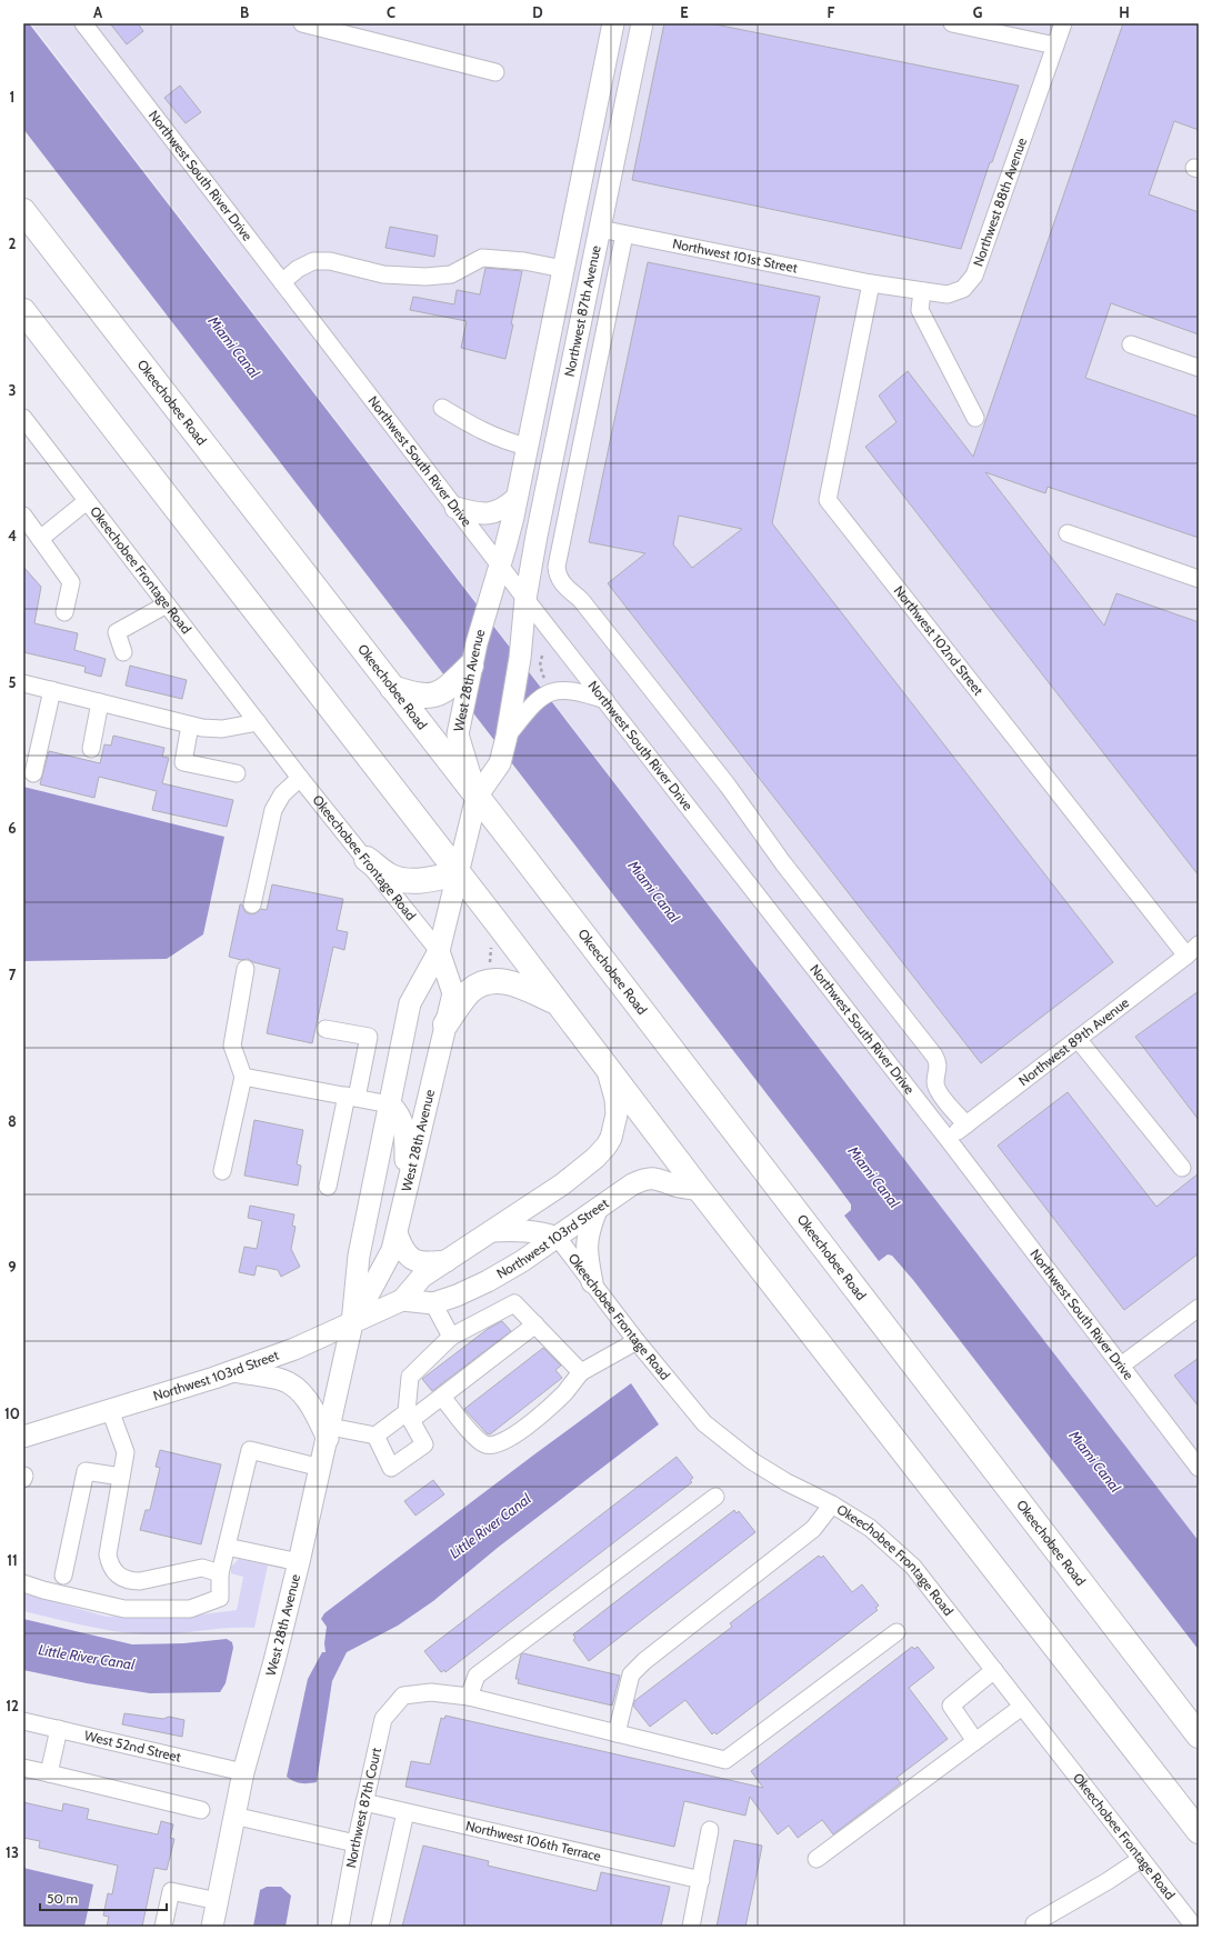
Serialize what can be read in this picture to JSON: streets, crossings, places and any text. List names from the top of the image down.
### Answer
{
  "streets": {
    "highway": ["Okeechobee Road"],
    "main road": ["Northwest 87th Avenue", "West 28th Avenue", "Northwest 103rd Street"],
    "street": [
      "Northwest South River Drive",
      "Northwest 88th Avenue",
      "Northwest 101st Street",
      "Okeechobee Frontage Road",
      "Northwest 102nd Street",
      "Northwest 89th Avenue",
      "West 52nd Street",
      "Northwest 87th Court",
      "Northwest 106th Terrace"
    ]
  },
  "crossings": [
    ["Northwest South River Drive", "Northwest 87th Avenue"],
    ["Northwest South River Drive", "West 28th Avenue"],
    ["Northwest South River Drive", "Northwest 89th Avenue"],
    ["Northwest 88th Avenue", "Northwest 101st Street"],
    ["Northwest 88th Avenue", "Northwest 102nd Street"],
    ["Northwest 101st Street", "Northwest 87th Avenue"],
    ["Northwest 101st Street", "Northwest 102nd Street"],
    ["Northwest 87th Avenue", "West 28th Avenue"],
    ["Okeechobee Road", "West 28th Avenue"],
    ["Okeechobee Frontage Road", "West 28th Avenue"],
    ["Okeechobee Frontage Road", "Northwest 103rd Street"],
    ["Northwest 102nd Street", "Northwest 89th Avenue"],
    ["West 28th Avenue", "Northwest 103rd Street"],
    ["West 28th Avenue", "West 52nd Street"],
    ["Northwest 87th Court", "Northwest 106th Terrace"]
  ],
  "water": ["Miami Canal", "Little River Canal"],
  "scale_bar": "50 m",
  "grid": {
    "columns": [
      "A",
      "B",
      "C",
      "D",
      "E",
      "F",
      "G",
      "H"
    ],
    "rows": [
      "1",
      "2",
      "3",
      "4",
      "5",
      "6",
      "7",
      "8",
      "9",
      "10",
      "11",
      "12",
      "13"
    ]
  }
}
